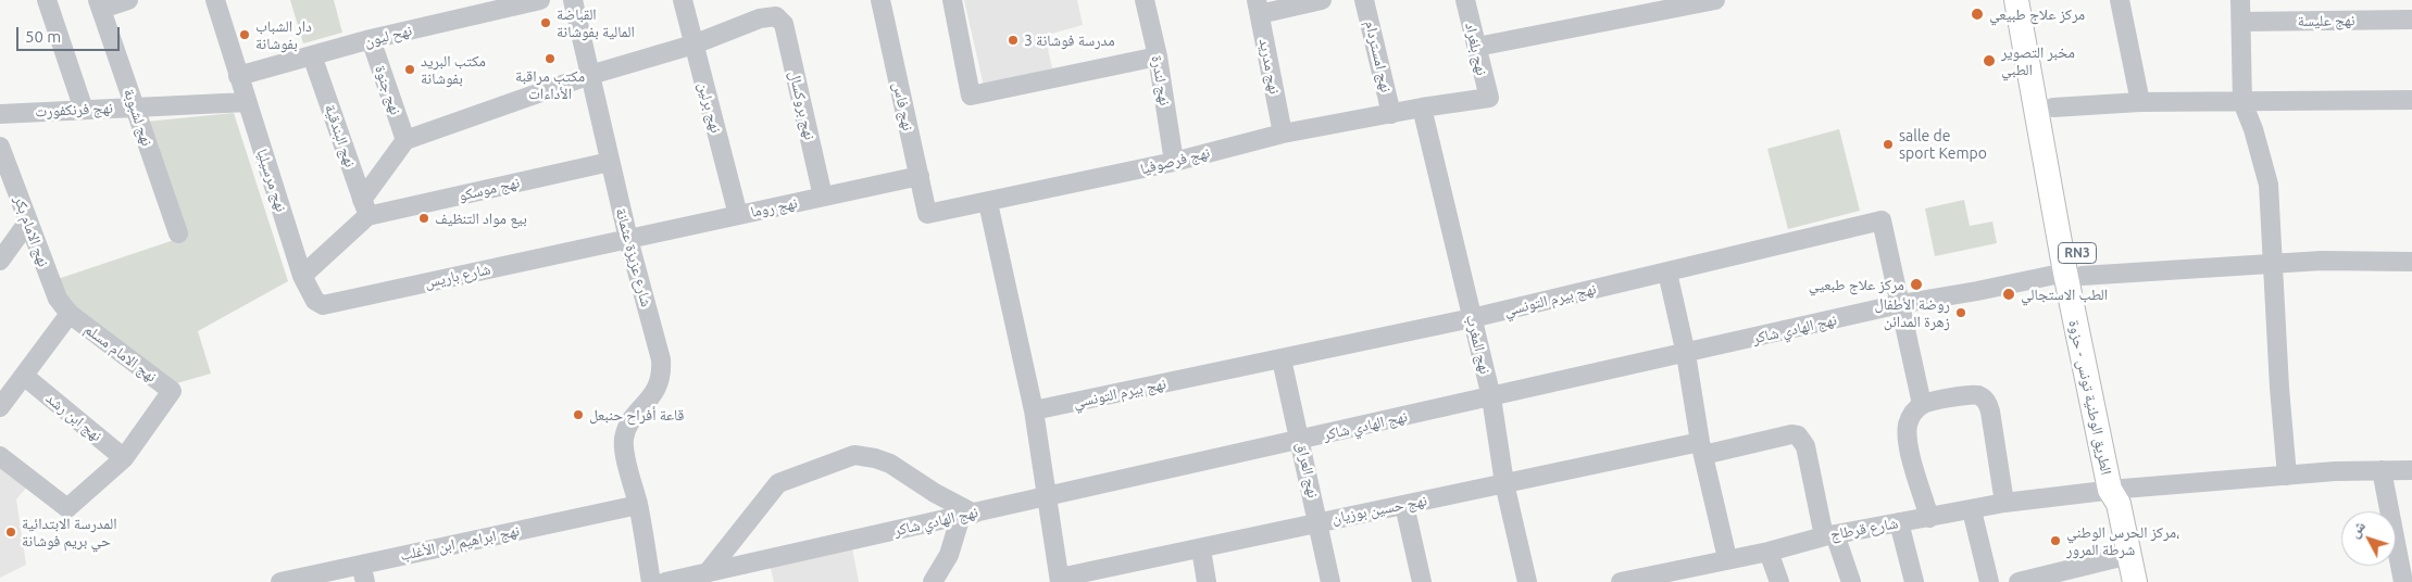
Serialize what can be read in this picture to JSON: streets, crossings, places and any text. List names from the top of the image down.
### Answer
{
  "streets": {
    "main road": ["RN3", "الطريق الوطنية تونس - حزوة"],
    "street": [
      "نهج عليسة",
      "نهح ليون",
      "نهج بلغراد",
      "نهج امستردام",
      "نهج مدريد",
      "نهج لندرة",
      "نهج جنوة",
      "نهج بروكسال",
      "نهج فاس",
      "نهج برلين",
      "نهج فرنكفورت",
      "نهج لشبوبة",
      "نهج البندقية",
      "نهج فرصوفيا",
      "نهج مرسيليا",
      "نهج موسكو",
      "نهج روما",
      "نهج الامام بكر",
      "شارع عزيزة عثمانة",
      "شارع باريس",
      "نهج بيرم التونسي",
      "نهج الهادي شاكر",
      "نهج المغرب",
      "نهج الامام مسلم",
      "نهج ابن رشد",
      "نهج العراق",
      "نهج حسين بوزيان",
      "شارع قرطاج",
      "نهج ابراهيم ابن الأغلب"
    ]
  },
  "crossings": [
    ["نهح ليون", "نهج جنوة"],
    ["نهح ليون", "نهج البندقية"],
    ["نهح ليون", "نهج مرسيليا"],
    ["نهج بلغراد", "نهج فرصوفيا"],
    ["نهج امستردام", "نهج فرصوفيا"],
    ["نهج مدريد", "نهج فرصوفيا"],
    ["نهج لندرة", "نهج فرصوفيا"],
    ["نهج بروكسال", "نهج برلين"],
    ["نهج بروكسال", "نهج روما"],
    ["نهج فاس", "نهج فرصوفيا"],
    ["نهج فاس", "نهج روما"],
    ["نهج برلين", "نهج روما"],
    ["نهج فرنكفورت", "نهج لشبوبة"],
    ["نهج فرنكفورت", "نهج مرسيليا"],
    ["نهج البندقية", "نهج موسكو"],
    ["نهج فرصوفيا", "نهج المغرب"],
    ["نهج مرسيليا", "شارع باريس"],
    ["نهج موسكو", "شارع عزيزة عثمانة"],
    ["نهج روما", "شارع عزيزة عثمانة"],
    ["نهج روما", "شارع باريس"],
    ["نهج الامام بكر", "نهج الامام مسلم"],
    ["شارع عزيزة عثمانة", "شارع باريس"],
    ["شارع عزيزة عثمانة", "نهج ابراهيم ابن الأغلب"],
    ["نهج بيرم التونسي", "نهج الهادي شاكر"],
    ["نهج بيرم التونسي", "نهج المغرب"],
    ["نهج بيرم التونسي", "نهج العراق"],
    ["نهج الهادي شاكر", "نهج المغرب"],
    ["نهج الهادي شاكر", "الطريق الوطنية تونس - حزوة"],
    ["نهج الهادي شاكر", "نهج العراق"],
    ["نهج المغرب", "نهج حسين بوزيان"],
    ["نهج الامام مسلم", "نهج ابن رشد"],
    ["الطريق الوطنية تونس - حزوة", "شارع قرطاج"],
    ["نهج العراق", "نهج حسين بوزيان"],
    ["نهج حسين بوزيان", "شارع قرطاج"]
  ],
  "places": [
    "مركز علاج طبيعي",
    "القباضة المالية بفوشانة",
    "دار الشباب بفوشانة",
    "مدرسة فوشانة 3",
    "مكتب مراقبة الأداءات",
    "مخبر التصوير الطبي",
    "مكتب البريد بفوشانة",
    "salle de sport Kempo",
    "بيع مواد التنظيف",
    "مركز علاج طبعيي",
    "الطب الاستجالي",
    "روضة الأطفال زهرة المدائن",
    "قاعة أفراح حنبعل",
    "المدرسة الابتدائية حي بريم فوشانة",
    "مركز الحرس الوطني، شرطة المرور"
  ],
  "scale_bar": "50 m",
  "north": "top left"
}
